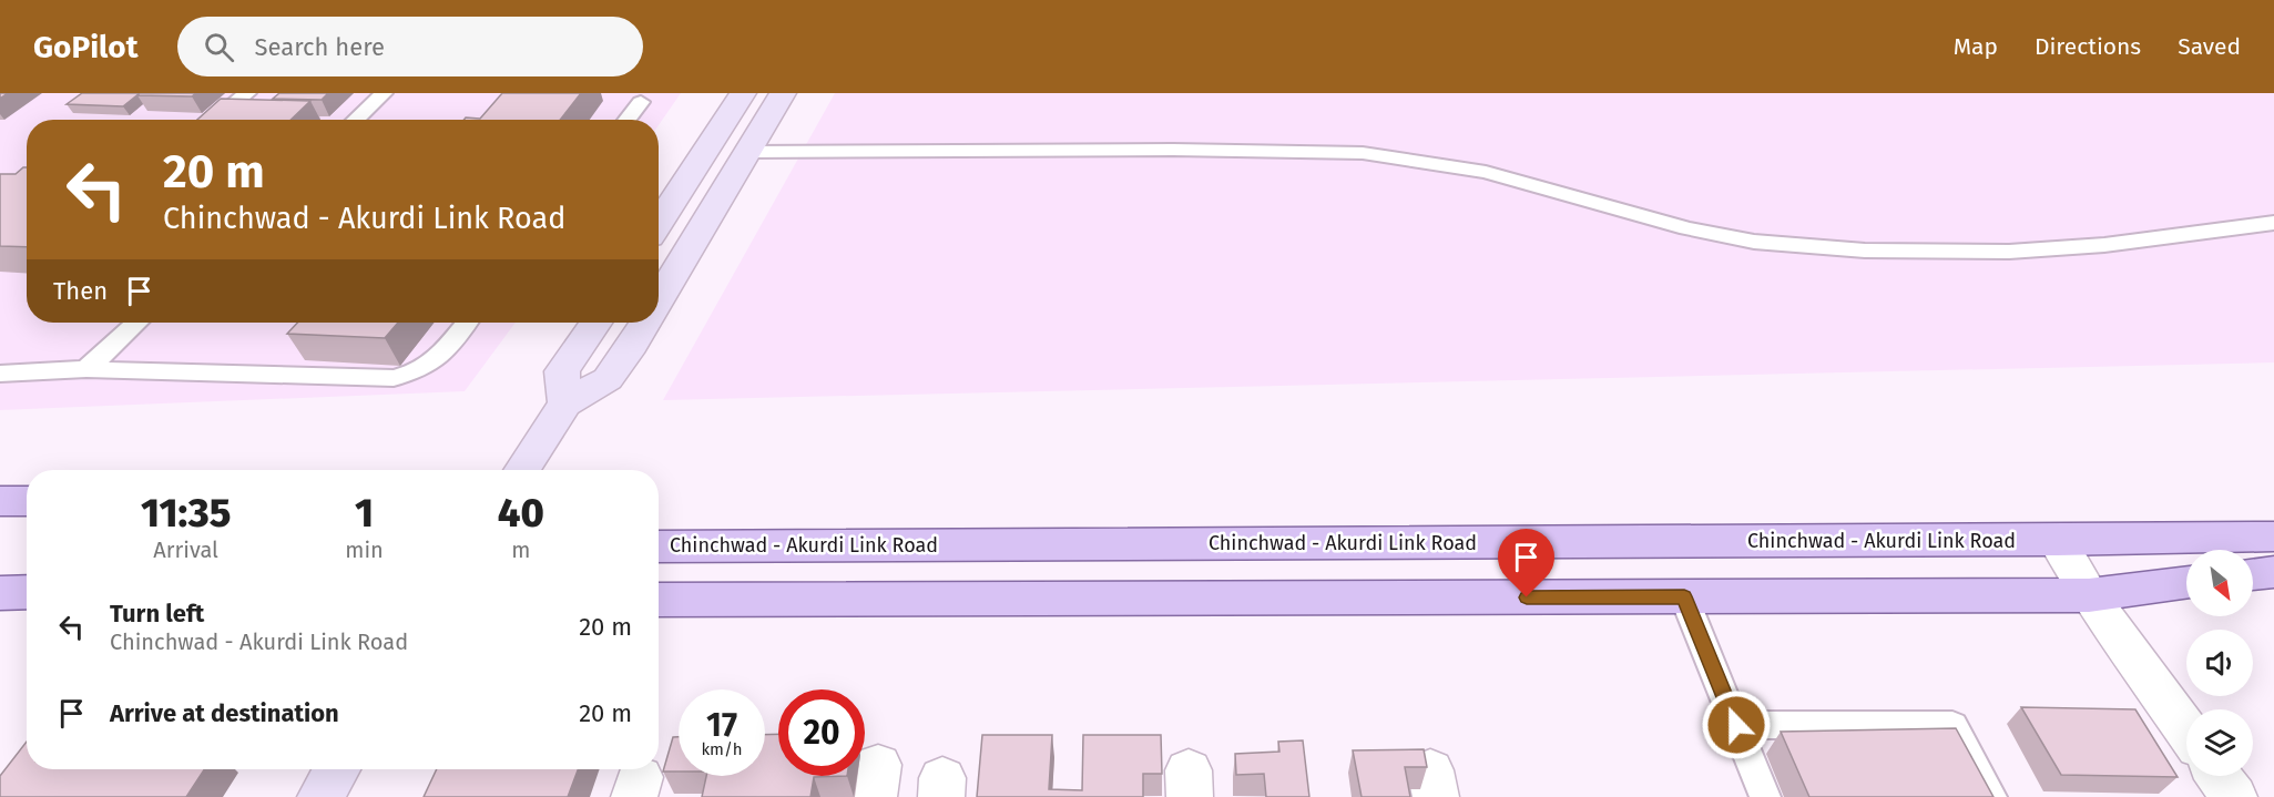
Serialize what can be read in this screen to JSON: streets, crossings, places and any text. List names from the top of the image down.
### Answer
{
  "streets": {
    "main road": ["Chinchwad - Akurdi Link Road"]
  },
  "north": "bottom right",
  "page": {
    "header": "GoPilot",
    "search": "Search here",
    "nav": ["Map", "Directions", "Saved"],
    "turn": ["20 m", "Chinchwad - Akurdi Link Road"],
    "then": "Then",
    "eta": [
      "11:35",
      "Arrival",
      "1",
      "min",
      "40",
      "m"
    ],
    "list": [
      {
        "name": "Turn left",
        "note": "Chinchwad - Akurdi Link Road",
        "value": "20 m"
      },
      {
        "name": "Arrive at destination",
        "value": "20 m"
      }
    ],
    "speed": "17 km/h",
    "limit": "20"
  }
}
